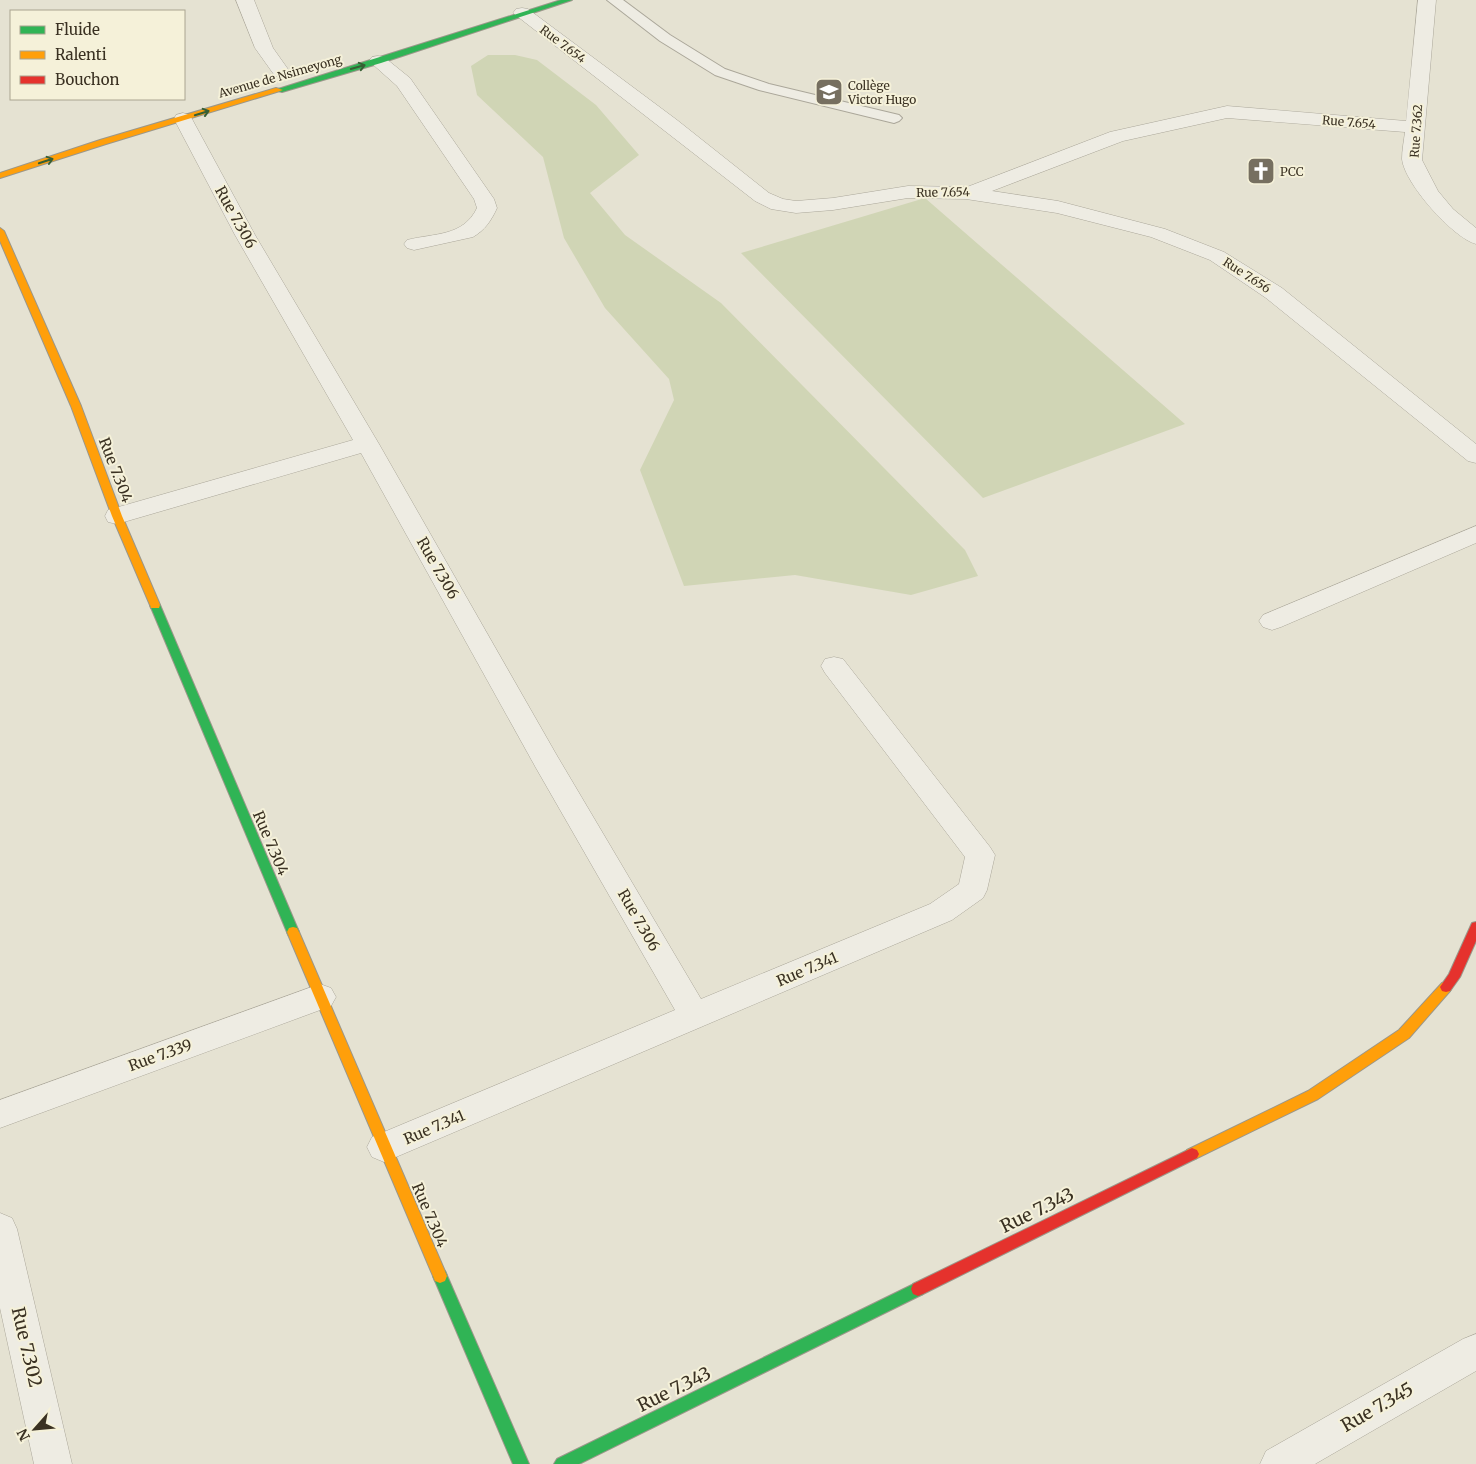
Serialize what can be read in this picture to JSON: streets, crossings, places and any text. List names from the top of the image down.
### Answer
{
  "streets": {
    "street": [
      "Rue 7.654",
      "Avenue de Nsimeyong",
      "Rue 7.362",
      "Rue 7.306",
      "Rue 7.656",
      "Rue 7.304",
      "Rue 7.341",
      "Rue 7.339",
      "Rue 7.343",
      "Rue 7.302",
      "Rue 7.345"
    ]
  },
  "crossings": [
    ["Rue 7.654", "Avenue de Nsimeyong"],
    ["Rue 7.654", "Rue 7.362"],
    ["Rue 7.654", "Rue 7.656"],
    ["Avenue de Nsimeyong", "Rue 7.306"],
    ["Rue 7.306", "Rue 7.341"],
    ["Rue 7.304", "Rue 7.341"],
    ["Rue 7.304", "Rue 7.339"]
  ],
  "one_way": ["Avenue de Nsimeyong"],
  "places": {
    "school or university": ["Collège Victor Hugo"],
    "church": ["PCC"]
  },
  "legend": ["Fluide", "Ralenti", "Bouchon"],
  "north": "bottom left"
}
